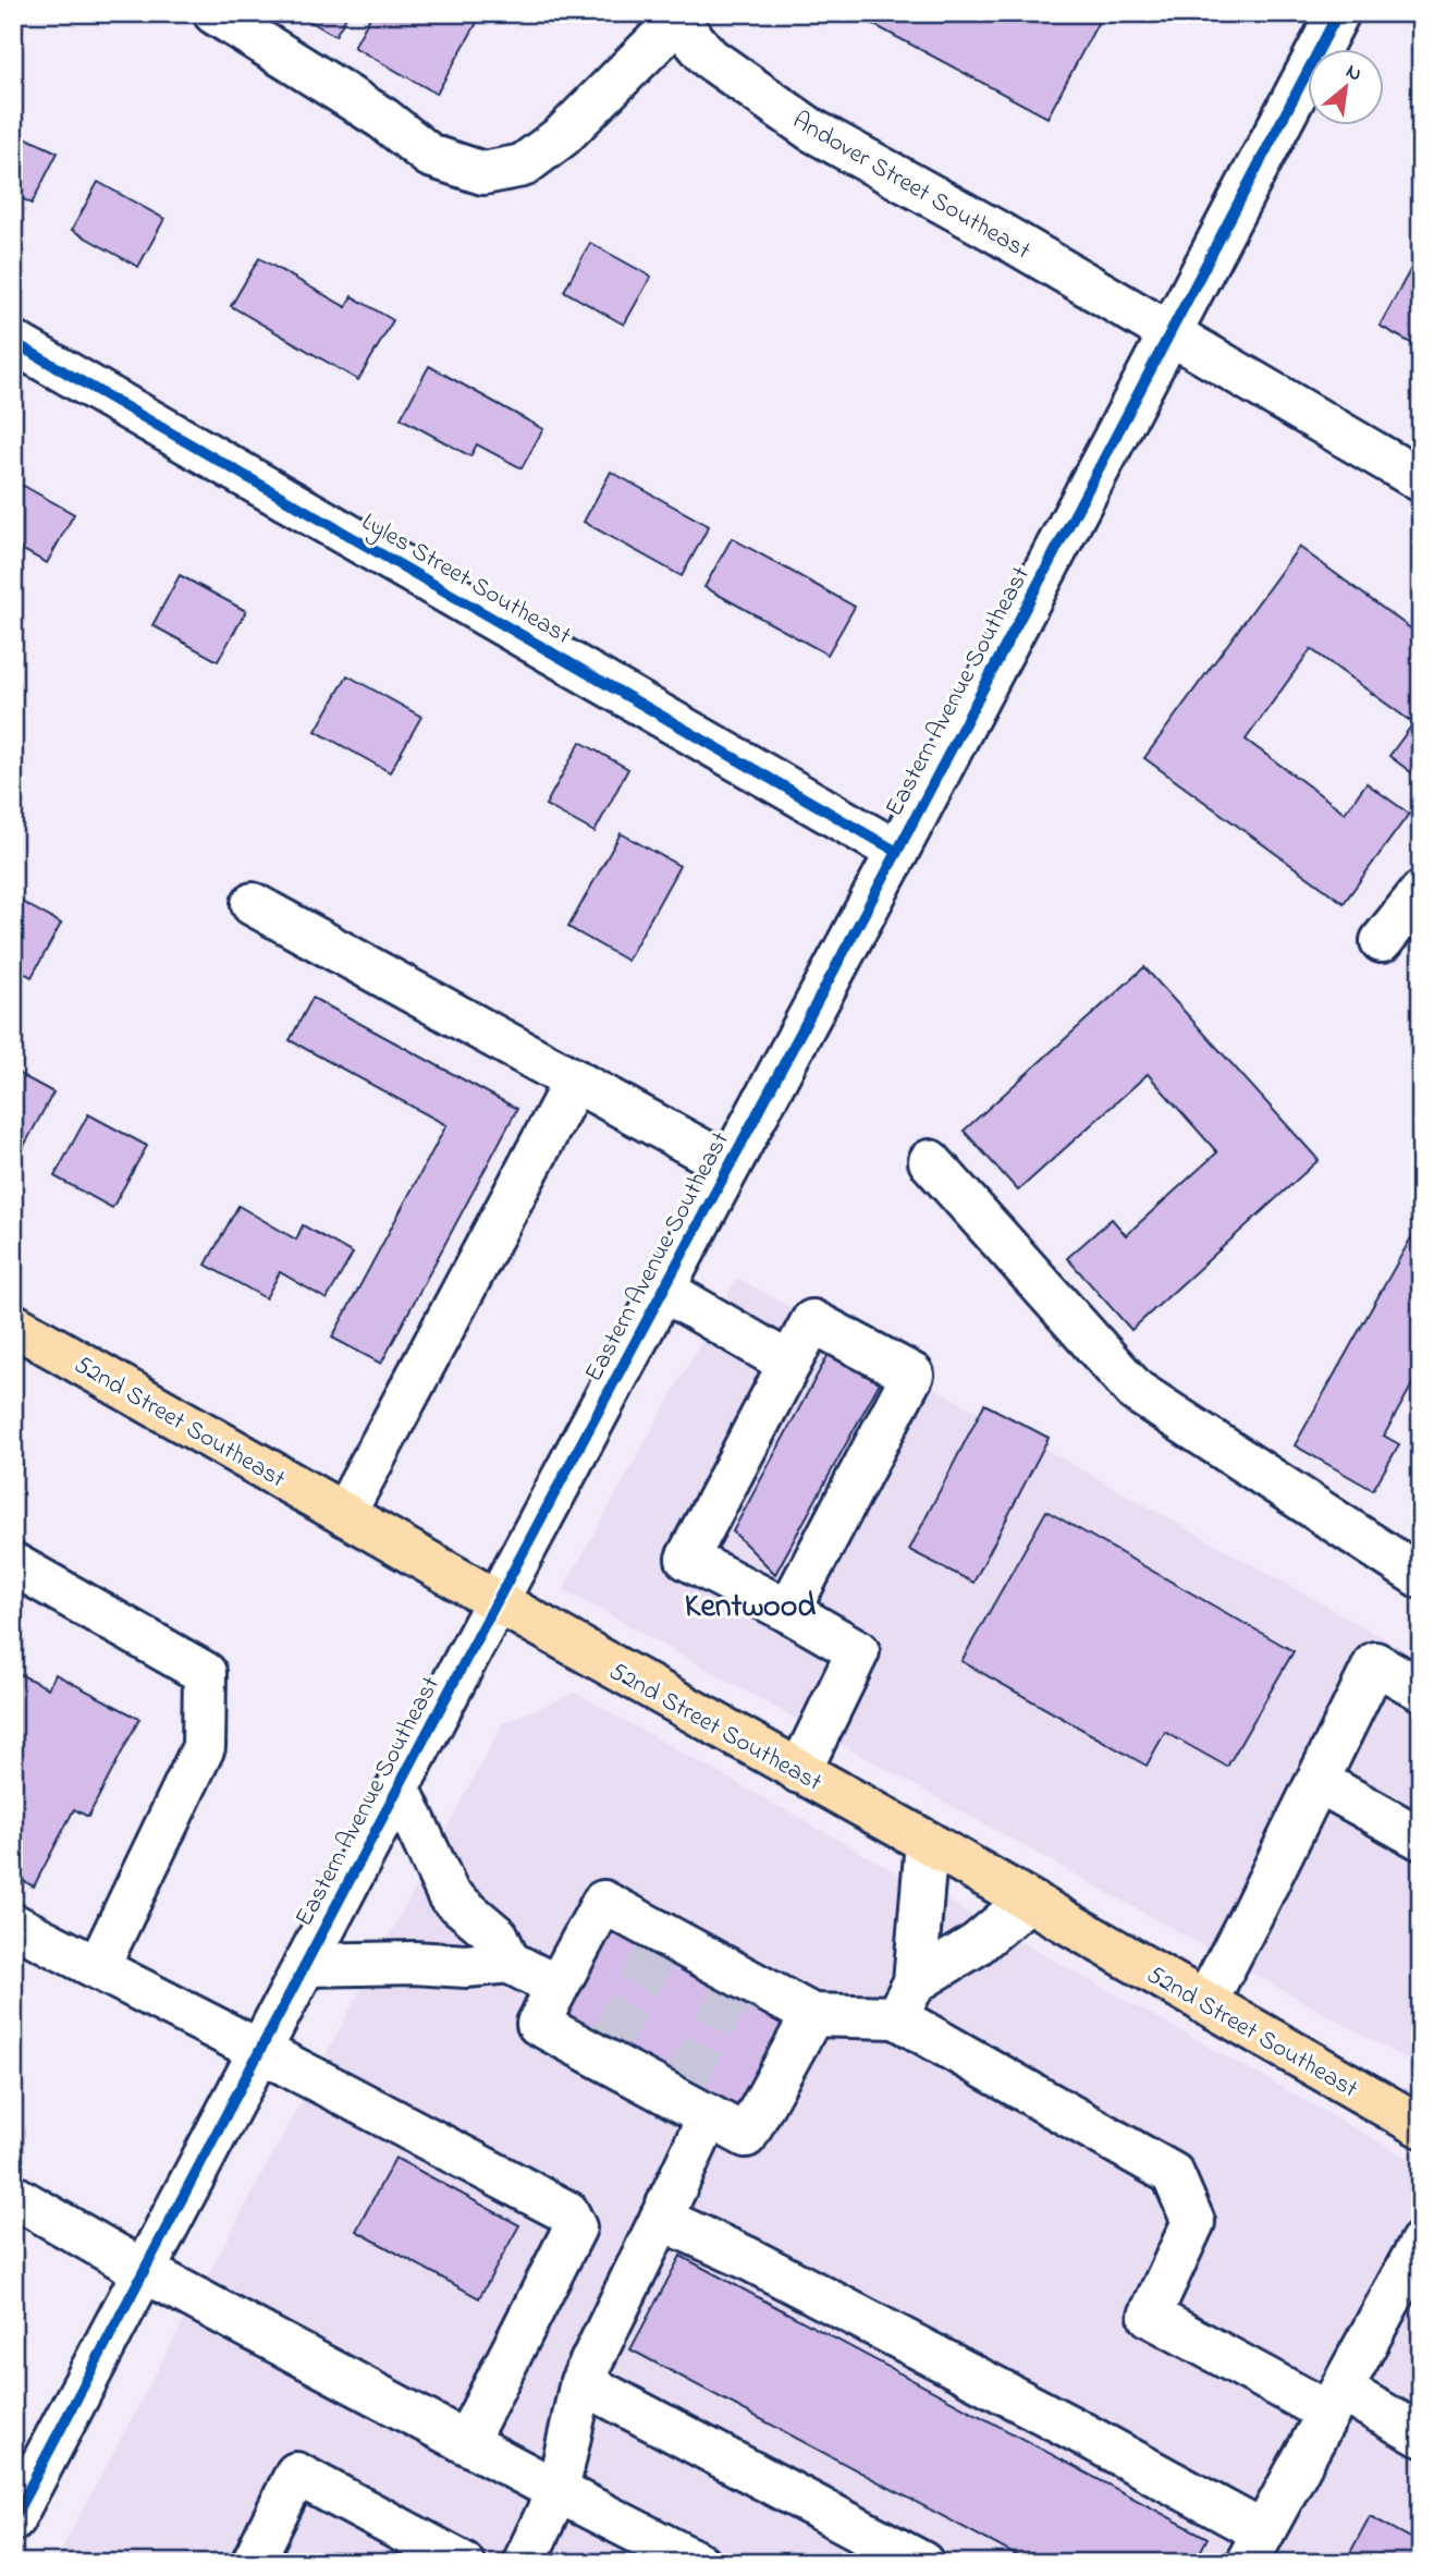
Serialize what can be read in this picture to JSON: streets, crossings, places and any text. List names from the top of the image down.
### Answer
{
  "streets": {
    "main road": ["52nd Street Southeast"],
    "street": ["Andover Street Southeast", "Lyles Street Southeast", "Eastern Avenue Southeast"]
  },
  "crossings": [
    ["Andover Street Southeast", "Eastern Avenue Southeast"],
    ["Lyles Street Southeast", "Eastern Avenue Southeast"],
    ["Eastern Avenue Southeast", "52nd Street Southeast"]
  ],
  "districts": ["Kentwood"],
  "north": "top right"
}
